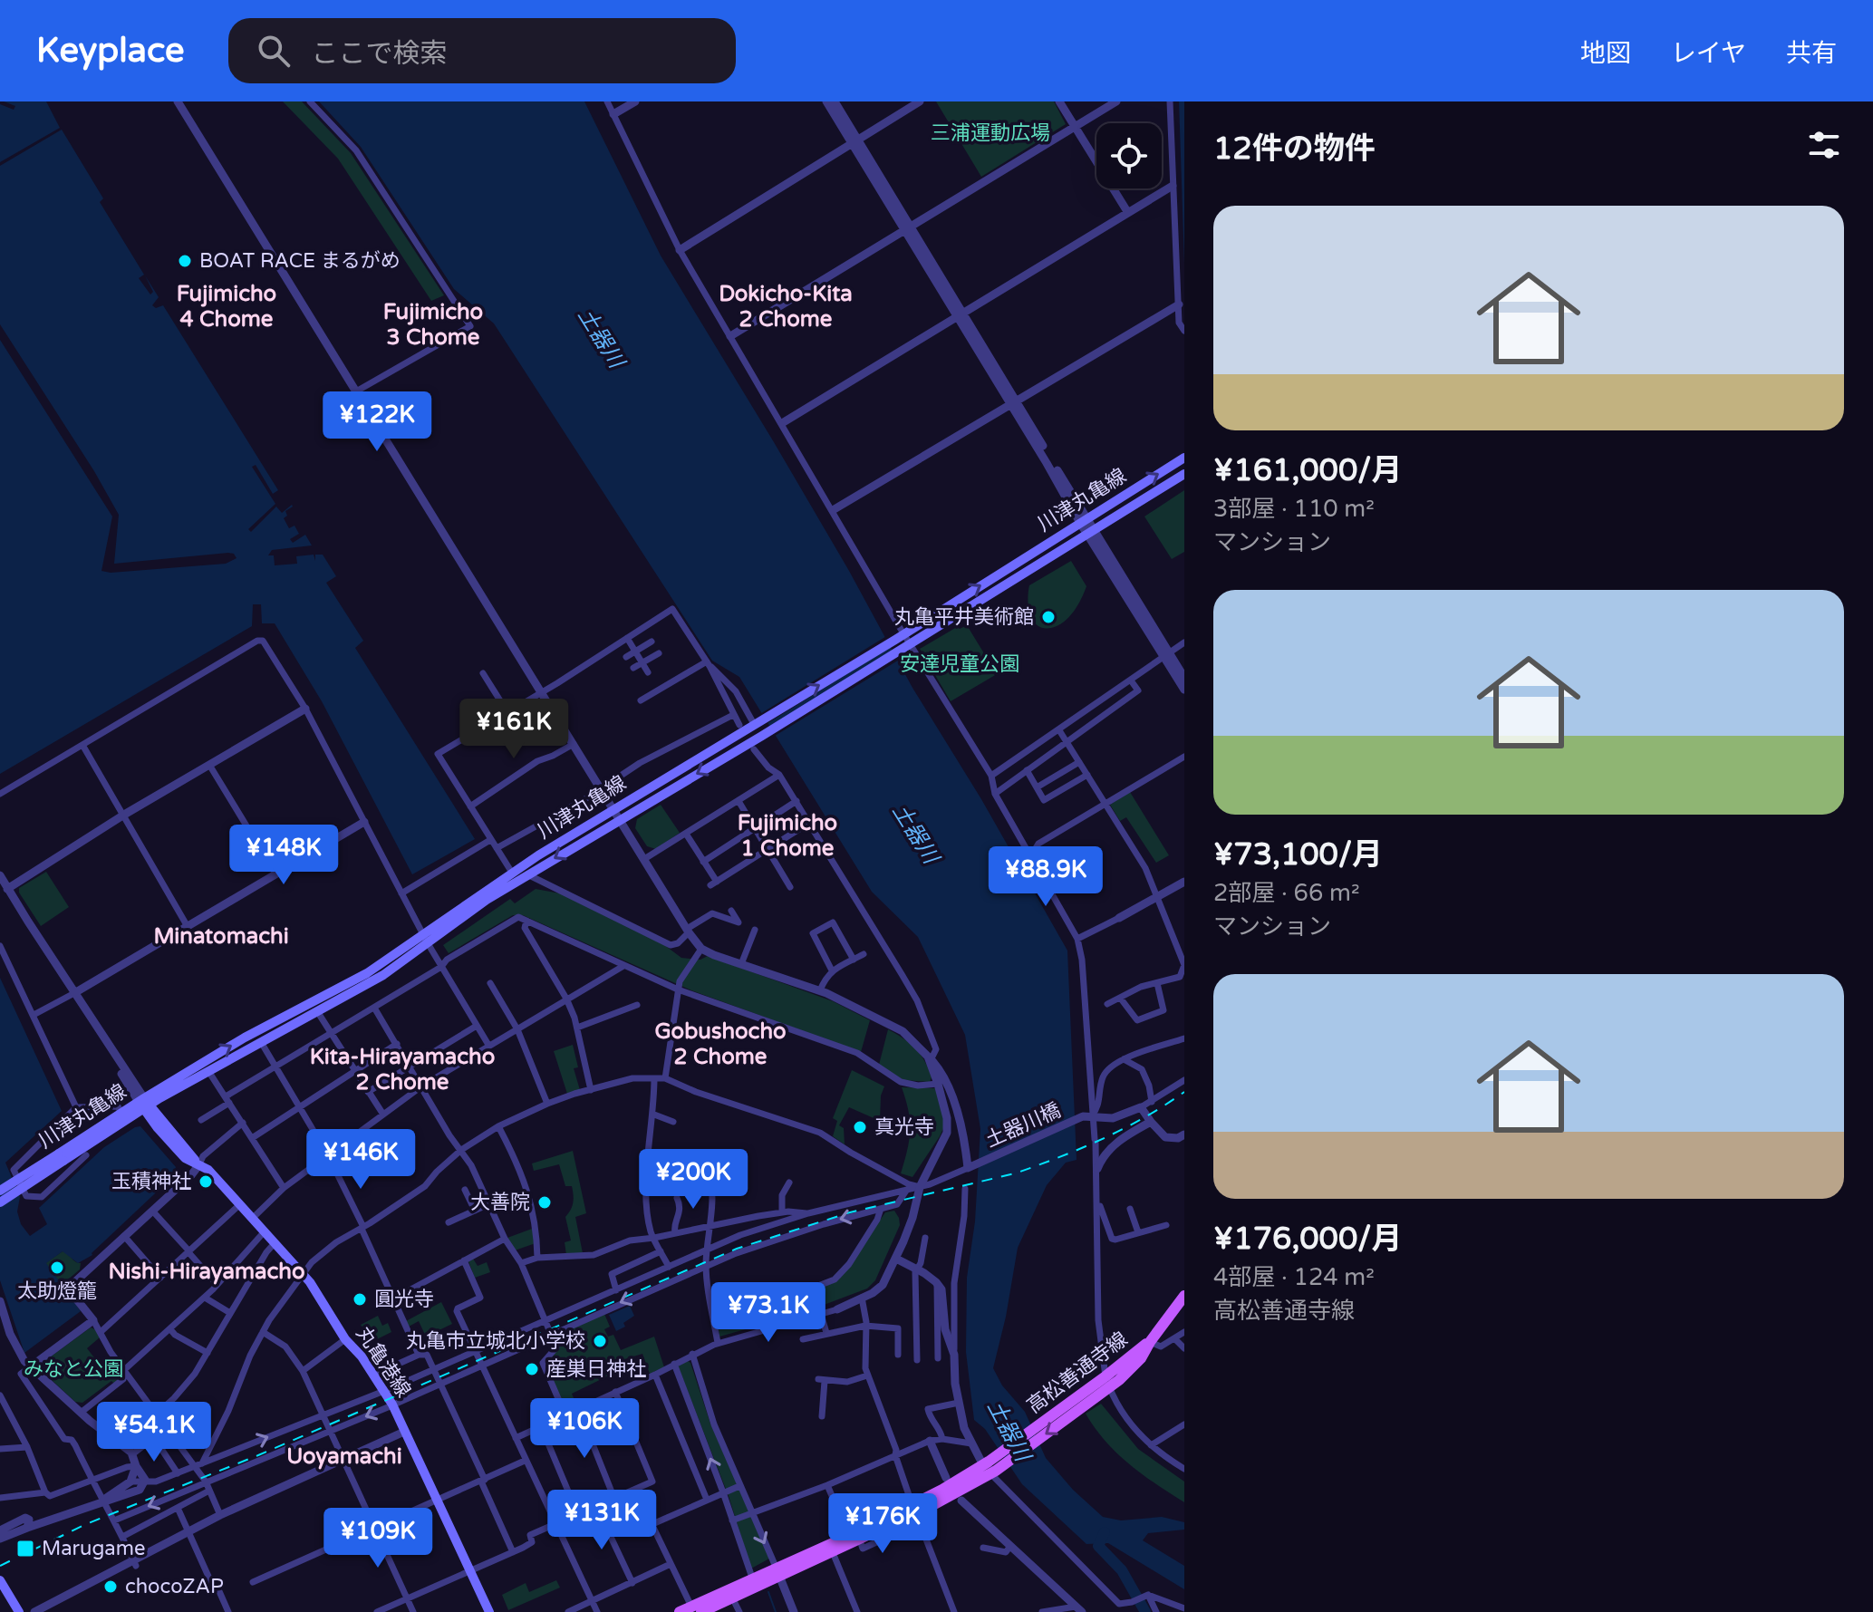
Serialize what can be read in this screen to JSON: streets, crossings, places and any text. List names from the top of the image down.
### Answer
{
  "streets": {
    "main road": ["川津丸亀線", "丸亀港線", "高松善通寺線"],
    "street": ["土器川橋"]
  },
  "crossings": [
    ["川津丸亀線", "丸亀港線"]
  ],
  "districts": [
    "Fujimicho 4 Chome",
    "Dokicho-Kita 2 Chome",
    "Fujimicho 3 Chome",
    "Fujimicho 1 Chome",
    "Minatomachi",
    "Gobushocho 2 Chome",
    "Kita-Hirayamacho 2 Chome",
    "Nishi-Hirayamacho",
    "Uoyamachi"
  ],
  "water": ["土器川"],
  "parks": ["三浦運動広場", "安達児童公園", "みなと公園"],
  "places": {
    "other": [
      "BOAT RACE まるがめ",
      "丸亀平井美術館",
      "真光寺",
      "玉積神社",
      "大善院",
      "太助燈籠",
      "圓光寺",
      "丸亀市立城北小学校",
      "産巣日神社",
      "chocoZAP"
    ],
    "transit": ["Marugame"]
  },
  "page": {
    "header": "Keyplace",
    "search": "ここで検索",
    "nav": ["地図", "レイヤ", "共有"],
    "heading": "12件の物件",
    "list": [
      {
        "name": "¥161,000/月",
        "note": "3部屋 · 110 m² · マンション"
      },
      {
        "name": "¥73,100/月",
        "note": "2部屋 · 66 m² · マンション"
      },
      {
        "name": "¥176,000/月",
        "note": "4部屋 · 124 m² · 高松善通寺線"
      }
    ],
    "price": [
      "¥122K",
      "¥161K",
      "¥148K",
      "¥88.9K",
      "¥146K",
      "¥200K",
      "¥73.1K",
      "¥106K",
      "¥54.1K",
      "¥131K",
      "¥176K",
      "¥109K"
    ]
  }
}
